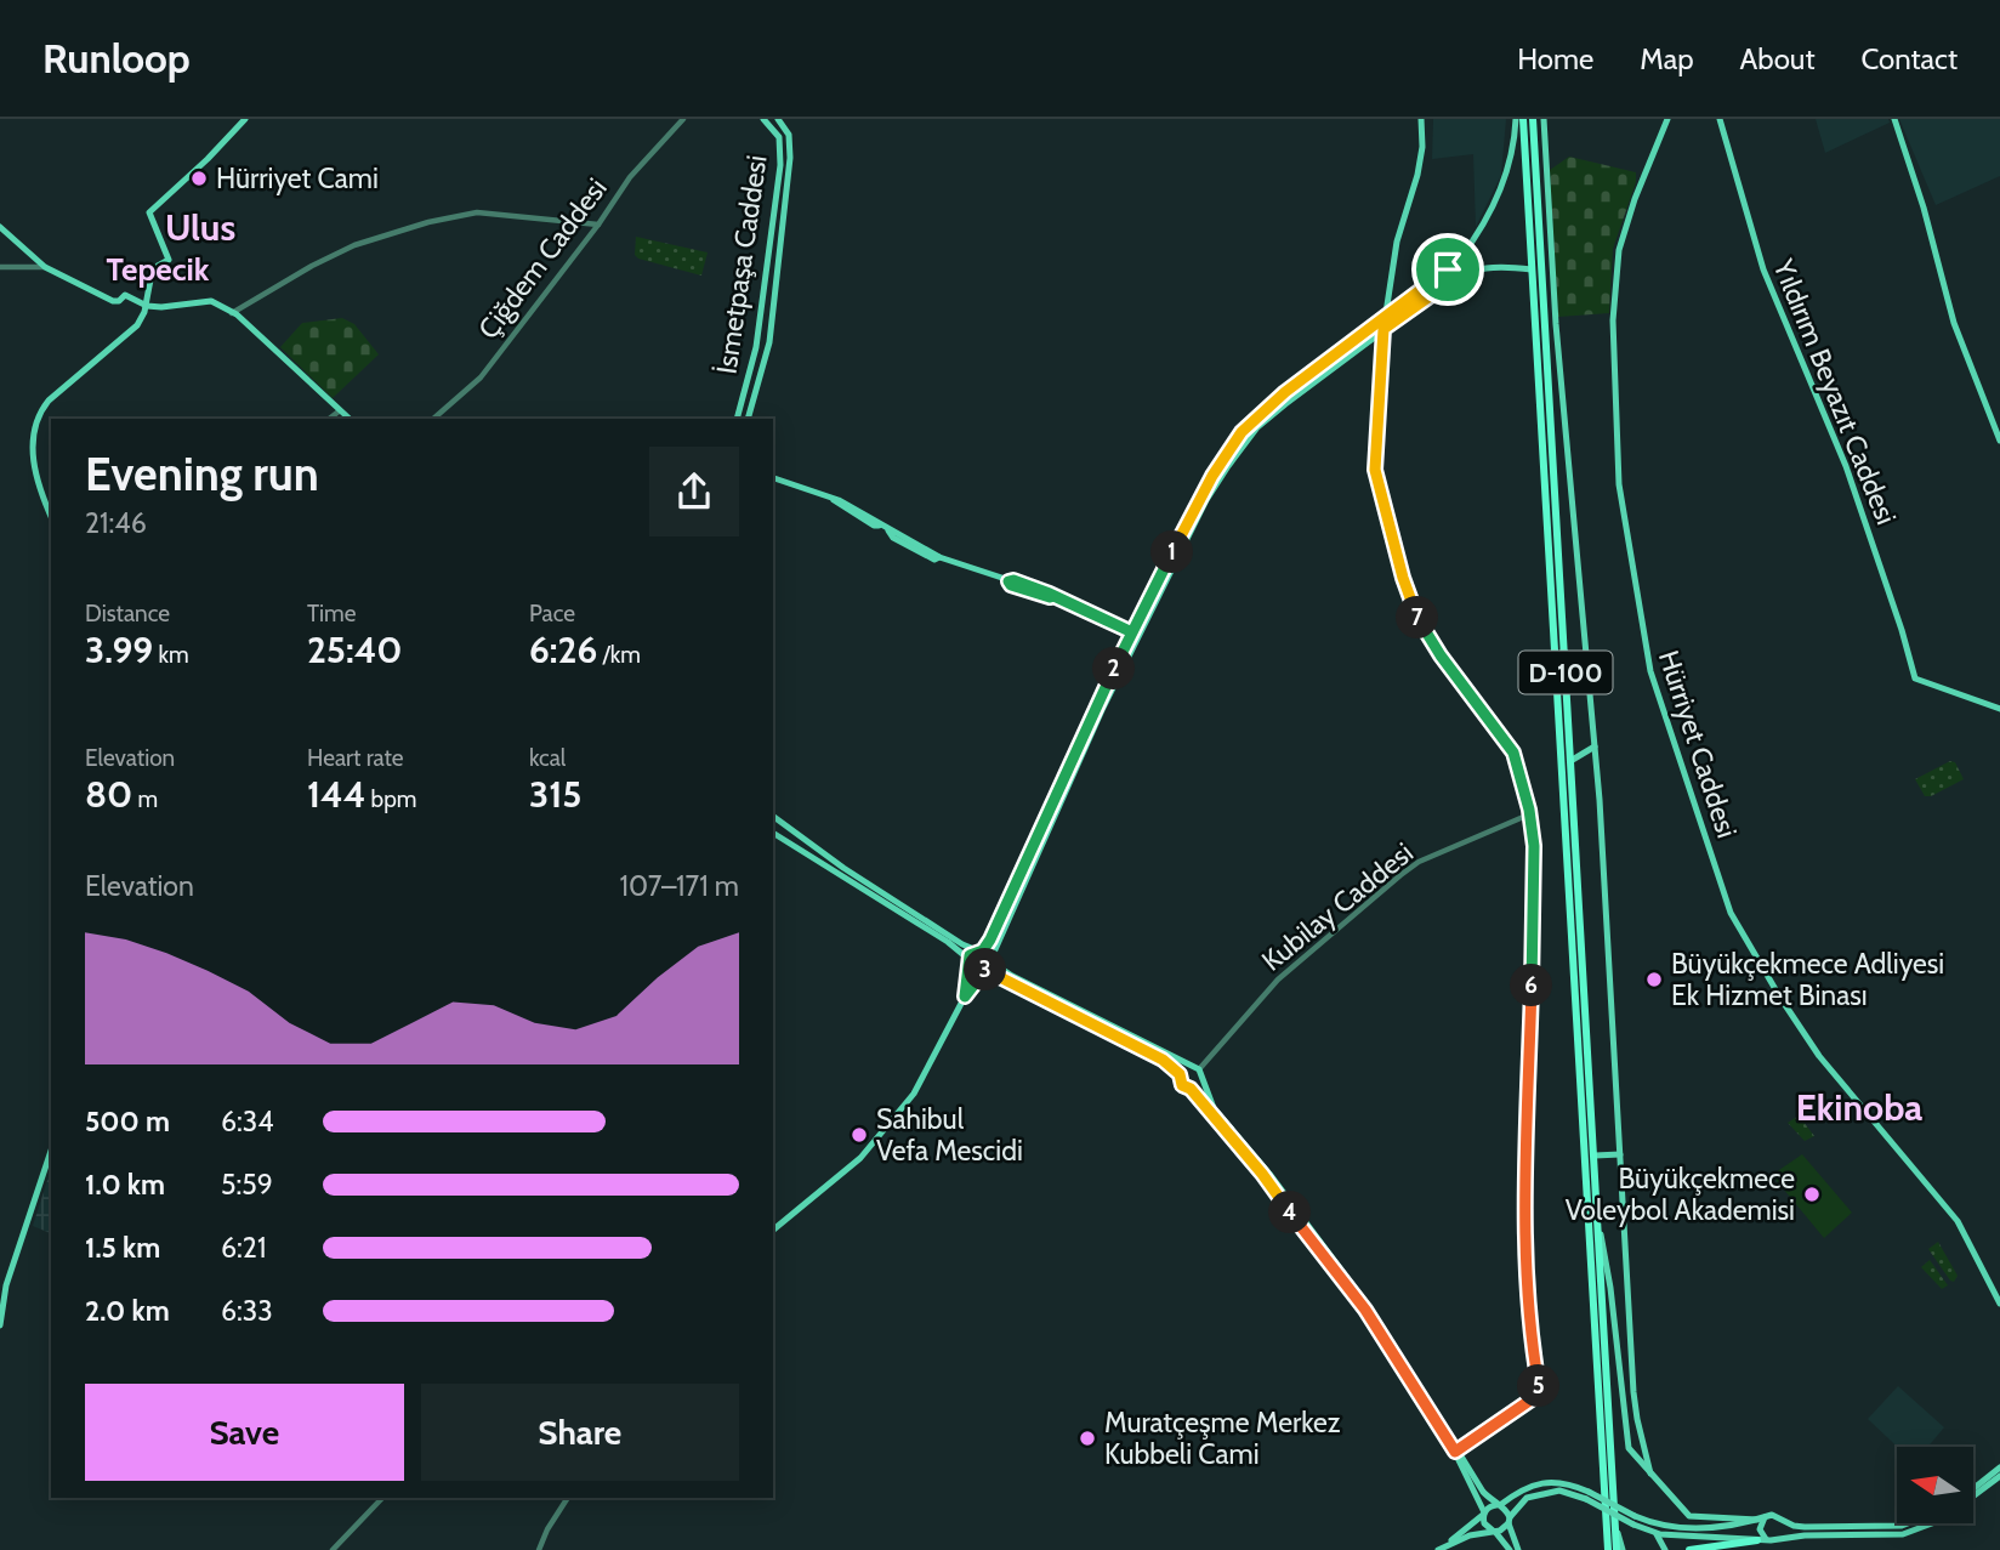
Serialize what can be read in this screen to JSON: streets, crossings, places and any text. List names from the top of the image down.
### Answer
{
  "streets": {
    "highway": ["D-100"],
    "main road": ["İsmetpaşa Caddesi", "Yıldırım Beyazıt Caddesi", "Hürriyet Caddesi"],
    "street": ["Çiğdem Caddesi", "Kubilay Caddesi"]
  },
  "districts": ["Ulus", "Tepecik", "Ekinoba"],
  "places": [
    "Hürriyet Cami",
    "Büyükçekmece Adliyesi Ek Hizmet Binası",
    "Sahibul Vefa Mescidi",
    "Büyükçekmece Voleybol Akademisi",
    "Muratçeşme Merkez Kubbeli Cami"
  ],
  "north": "left",
  "page": {
    "header": "Runloop",
    "nav": [
      "Home",
      "Map",
      "About",
      "Contact"
    ],
    "heading": ["Evening run", "21:46"],
    "pins": [
      "1",
      "7",
      "2",
      "3",
      "6",
      "4",
      "5"
    ],
    "stats": [
      ["Distance", "3.99 km"],
      ["Time", "25:40"],
      ["Pace", "6:26 /km"],
      ["Elevation", "80 m"],
      ["Heart rate", "144 bpm"],
      ["kcal", "315"]
    ],
    "chart": ["Elevation", "107–171 m"],
    "list": [
      {
        "name": "500 m",
        "note": "6:34"
      },
      {
        "name": "1.0 km",
        "note": "5:59"
      },
      {
        "name": "1.5 km",
        "note": "6:21"
      },
      {
        "name": "2.0 km",
        "note": "6:33"
      }
    ],
    "buttons": ["Save", "Share"]
  }
}
